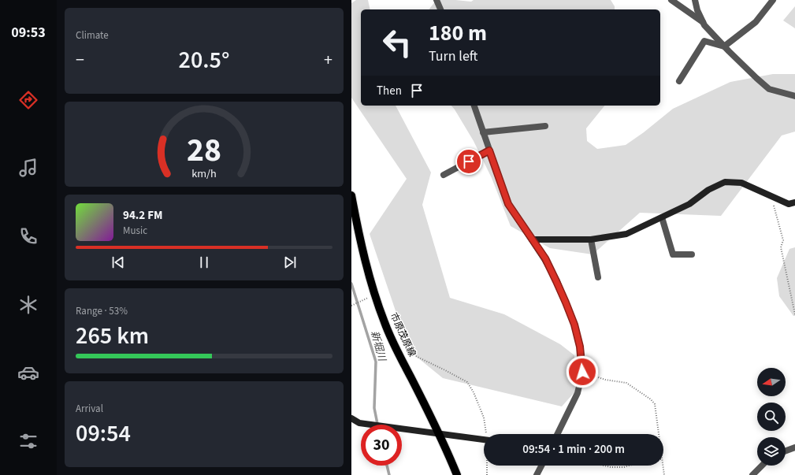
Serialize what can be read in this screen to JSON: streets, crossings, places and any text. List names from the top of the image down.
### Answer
{
  "streets": {
    "main road": ["市原茂原線"]
  },
  "water": ["新堀川"],
  "north": "left",
  "page": {
    "tabs": "09:53",
    "tile": [
      "Climate",
      ["Range · 53%", "265 km"],
      ["Arrival", "09:54"]
    ],
    "turn": ["180 m", "Turn left"],
    "heat": ["−", "20.5°", "+"],
    "then": "Then",
    "song": ["94.2 FM", "Music"],
    "limit": "30",
    "trip": "09:54 · 1 min · 200 m",
    "gauge": ["28", "km/h"]
  }
}
